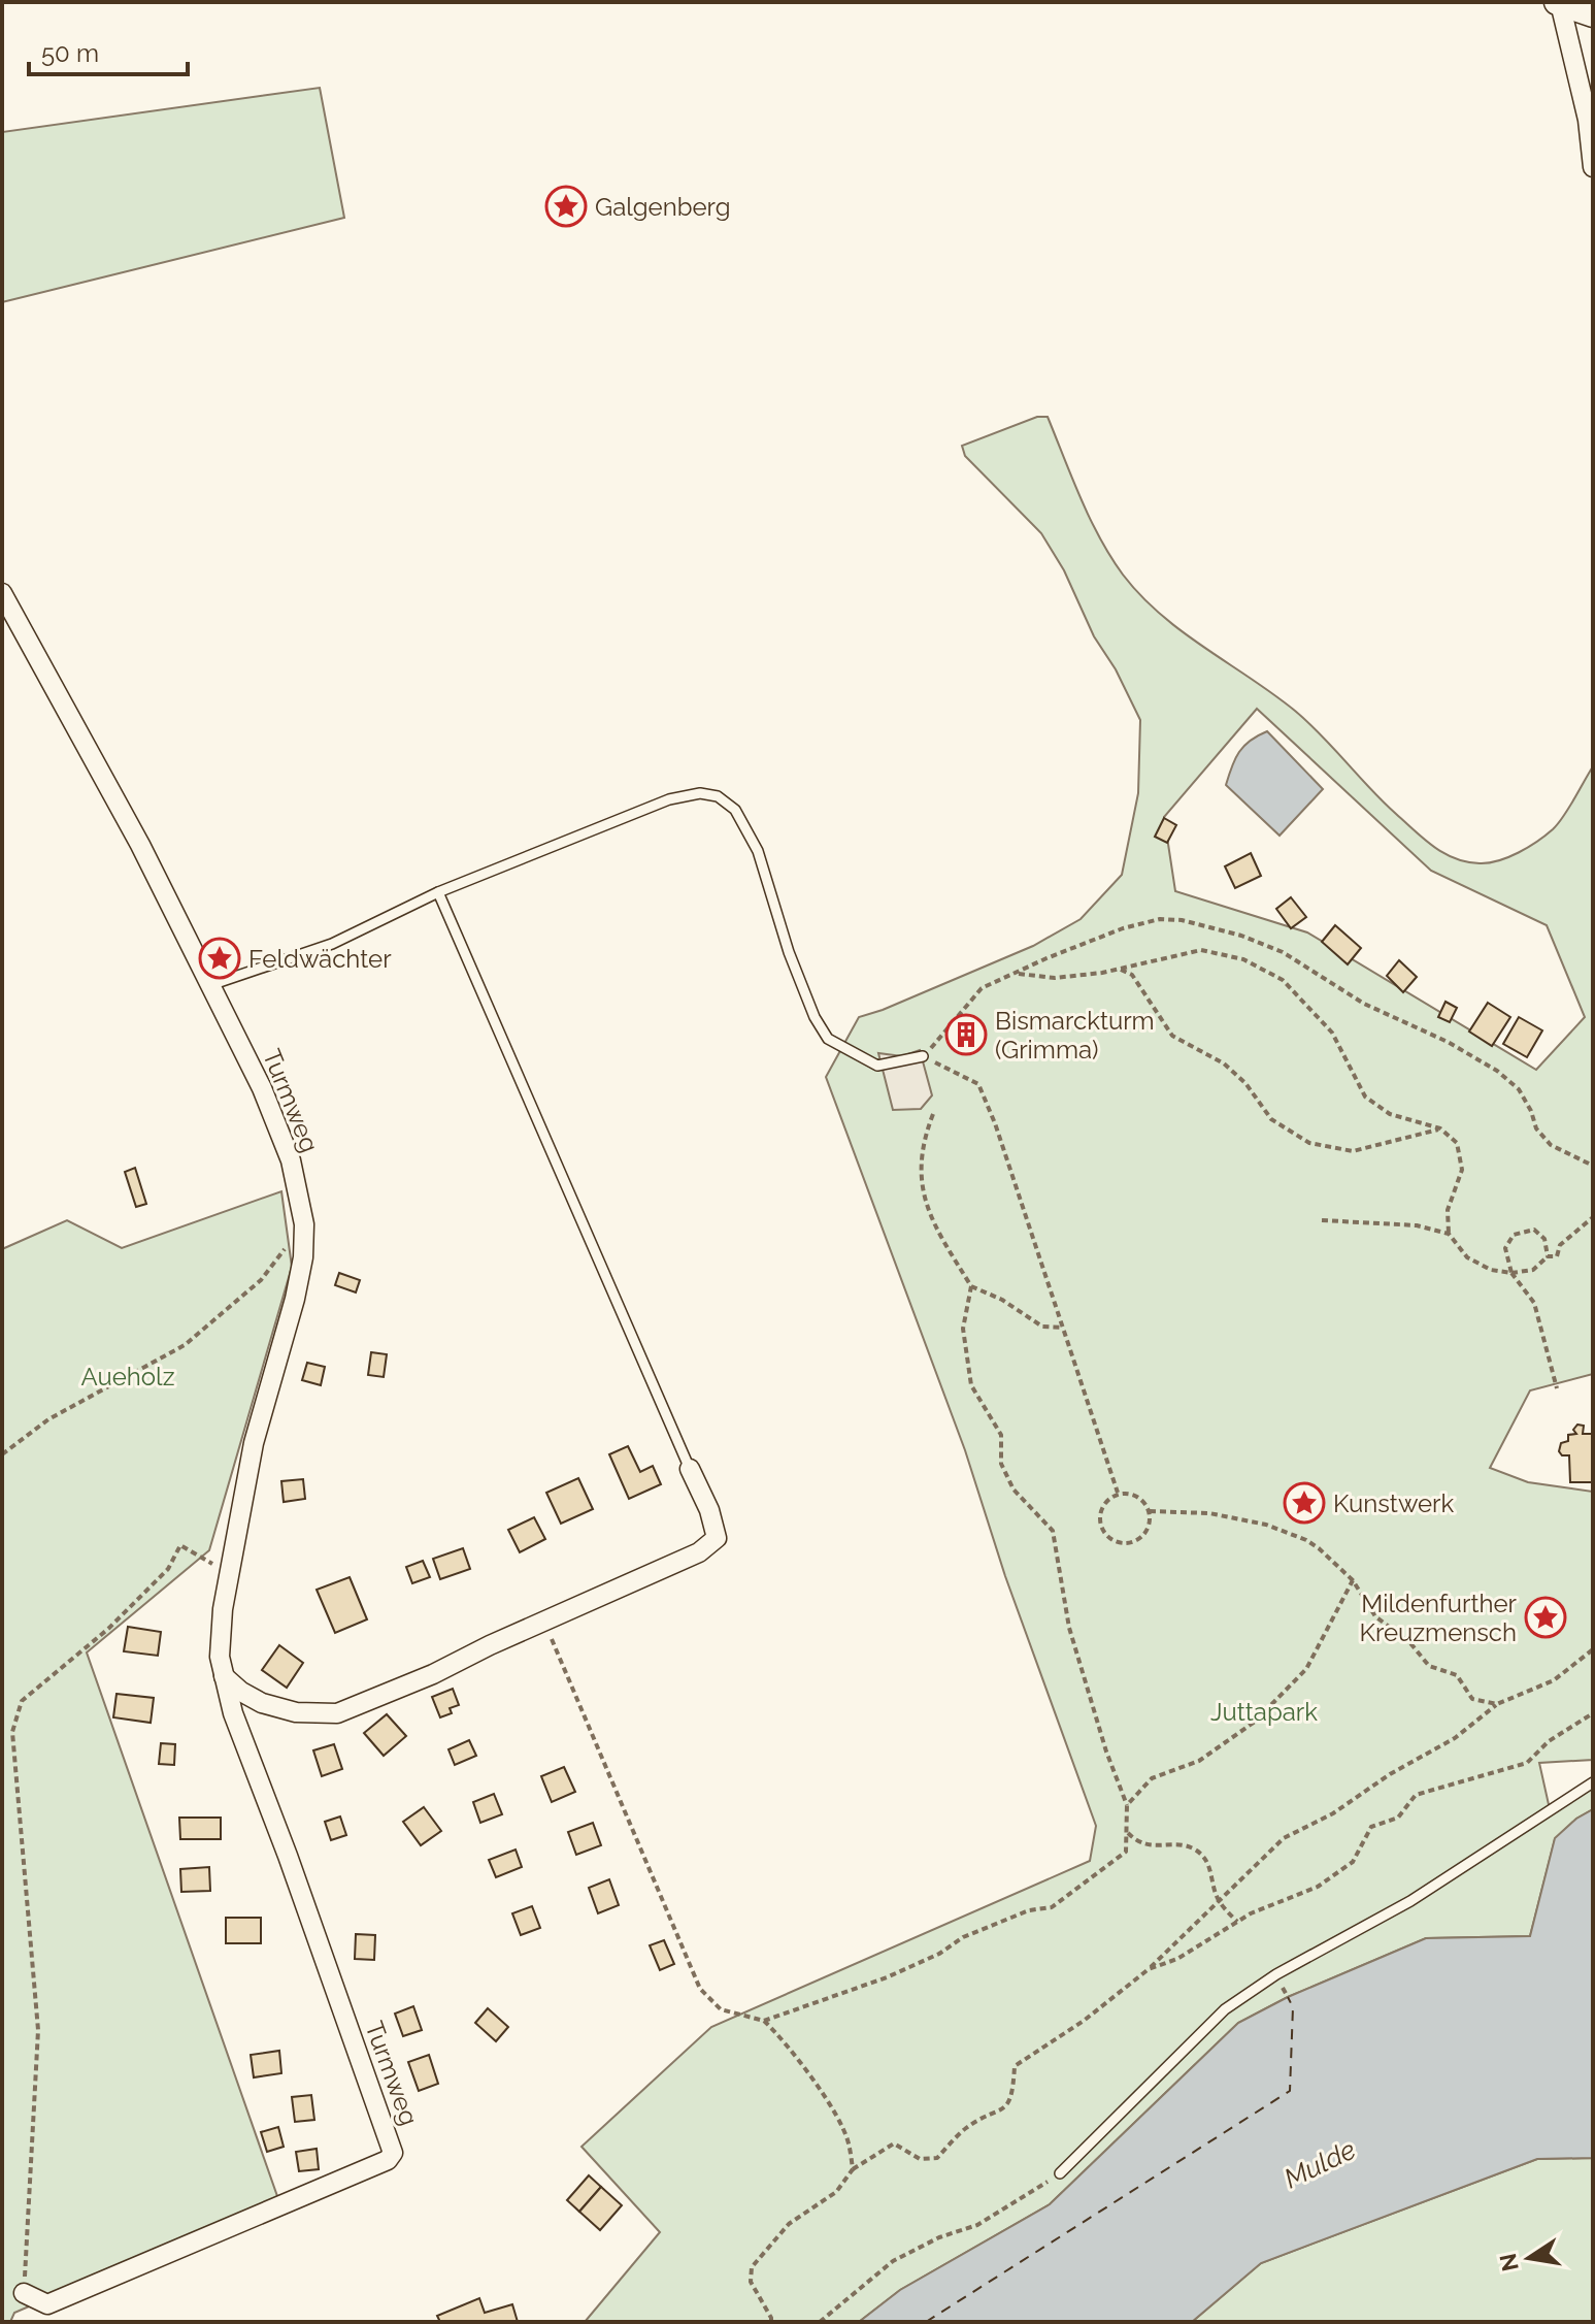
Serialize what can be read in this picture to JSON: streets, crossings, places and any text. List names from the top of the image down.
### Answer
{
  "streets": {
    "street": ["Turmweg"]
  },
  "water": ["Mulde"],
  "parks": ["Aueholz", "Juttapark"],
  "places": {
    "place": [
      "Galgenberg",
      "Feldwächter",
      "Kunstwerk",
      "Mildenfurther Kreuzmensch"
    ],
    "building": ["Bismarckturm (Grimma)"]
  },
  "scale_bar": "50 m",
  "north": "left"
}
